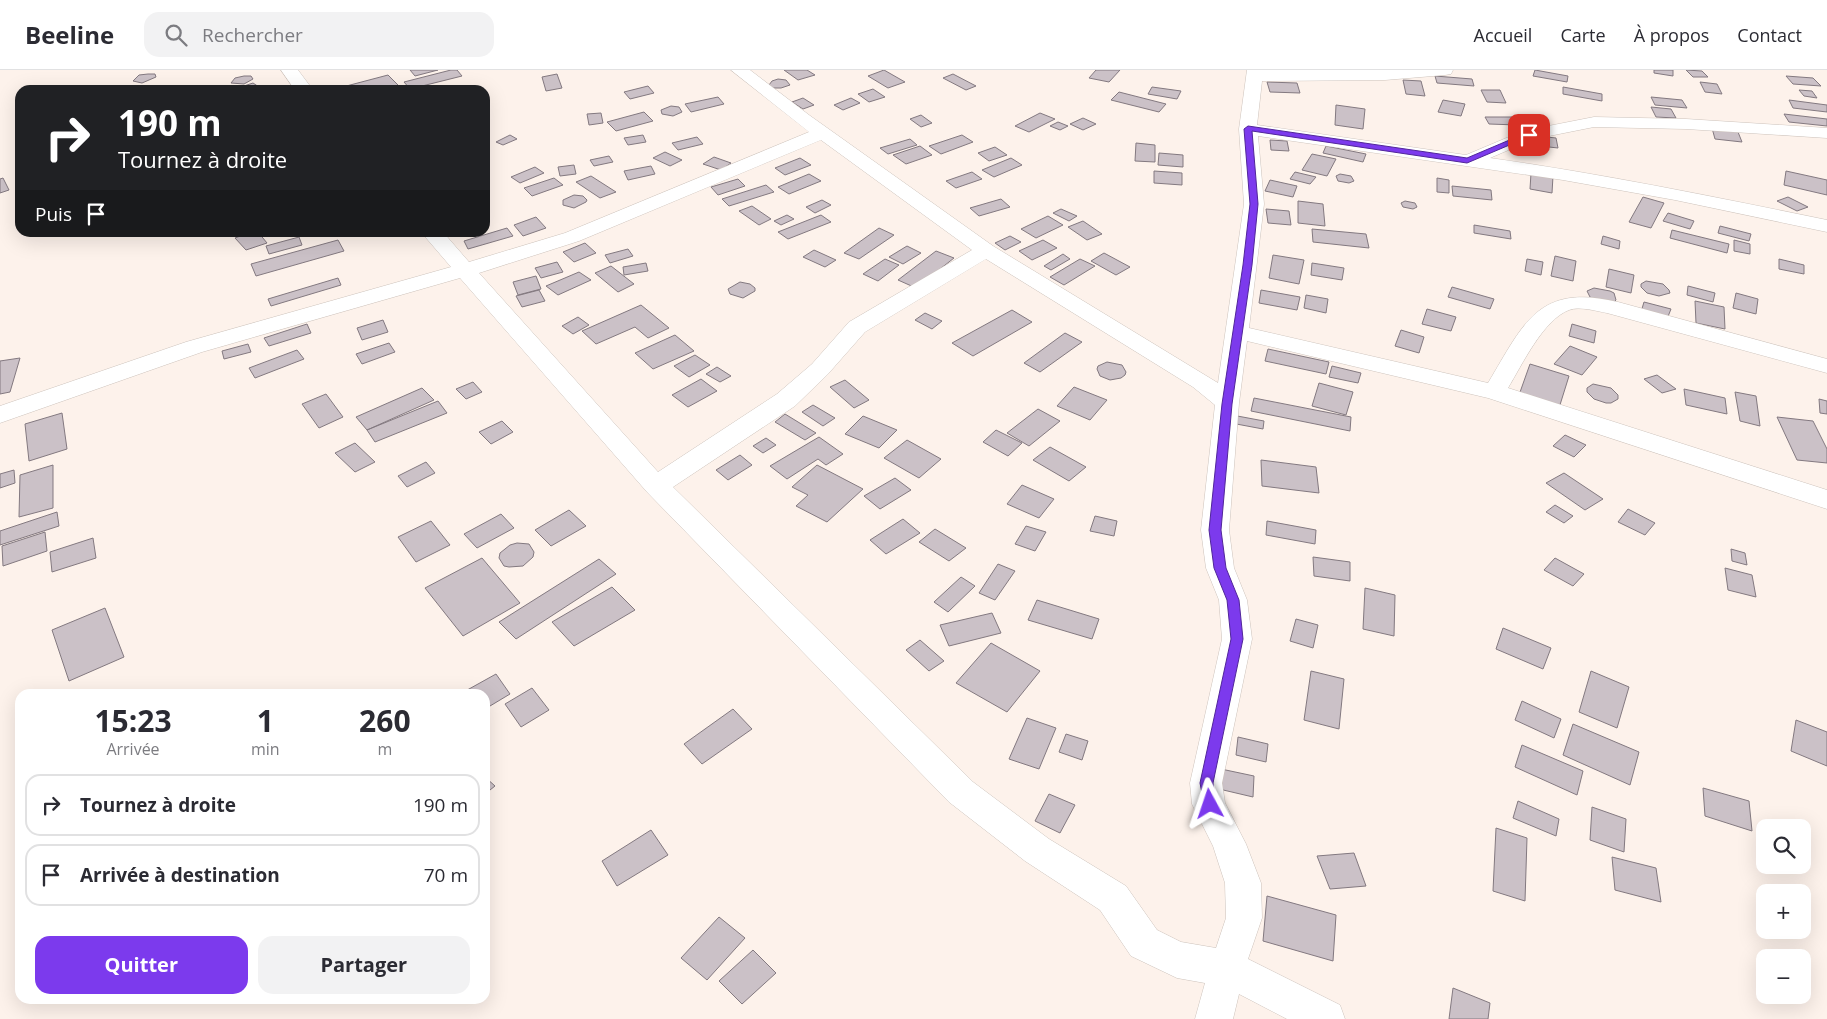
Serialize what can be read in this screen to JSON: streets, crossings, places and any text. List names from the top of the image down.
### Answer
{
  "page": {
    "header": "Beeline",
    "search": "Rechercher",
    "nav": [
      "Accueil",
      "Carte",
      "À propos",
      "Contact"
    ],
    "turn": ["190 m", "Tournez à droite"],
    "then": "Puis",
    "eta": [
      "15:23",
      "Arrivée",
      "1",
      "min",
      "260",
      "m"
    ],
    "list": [
      {
        "name": "Tournez à droite",
        "value": "190 m"
      },
      {
        "name": "Arrivée à destination",
        "value": "70 m"
      }
    ],
    "map_buttons": ["+", "−"],
    "buttons": ["Quitter", "Partager"]
  }
}
